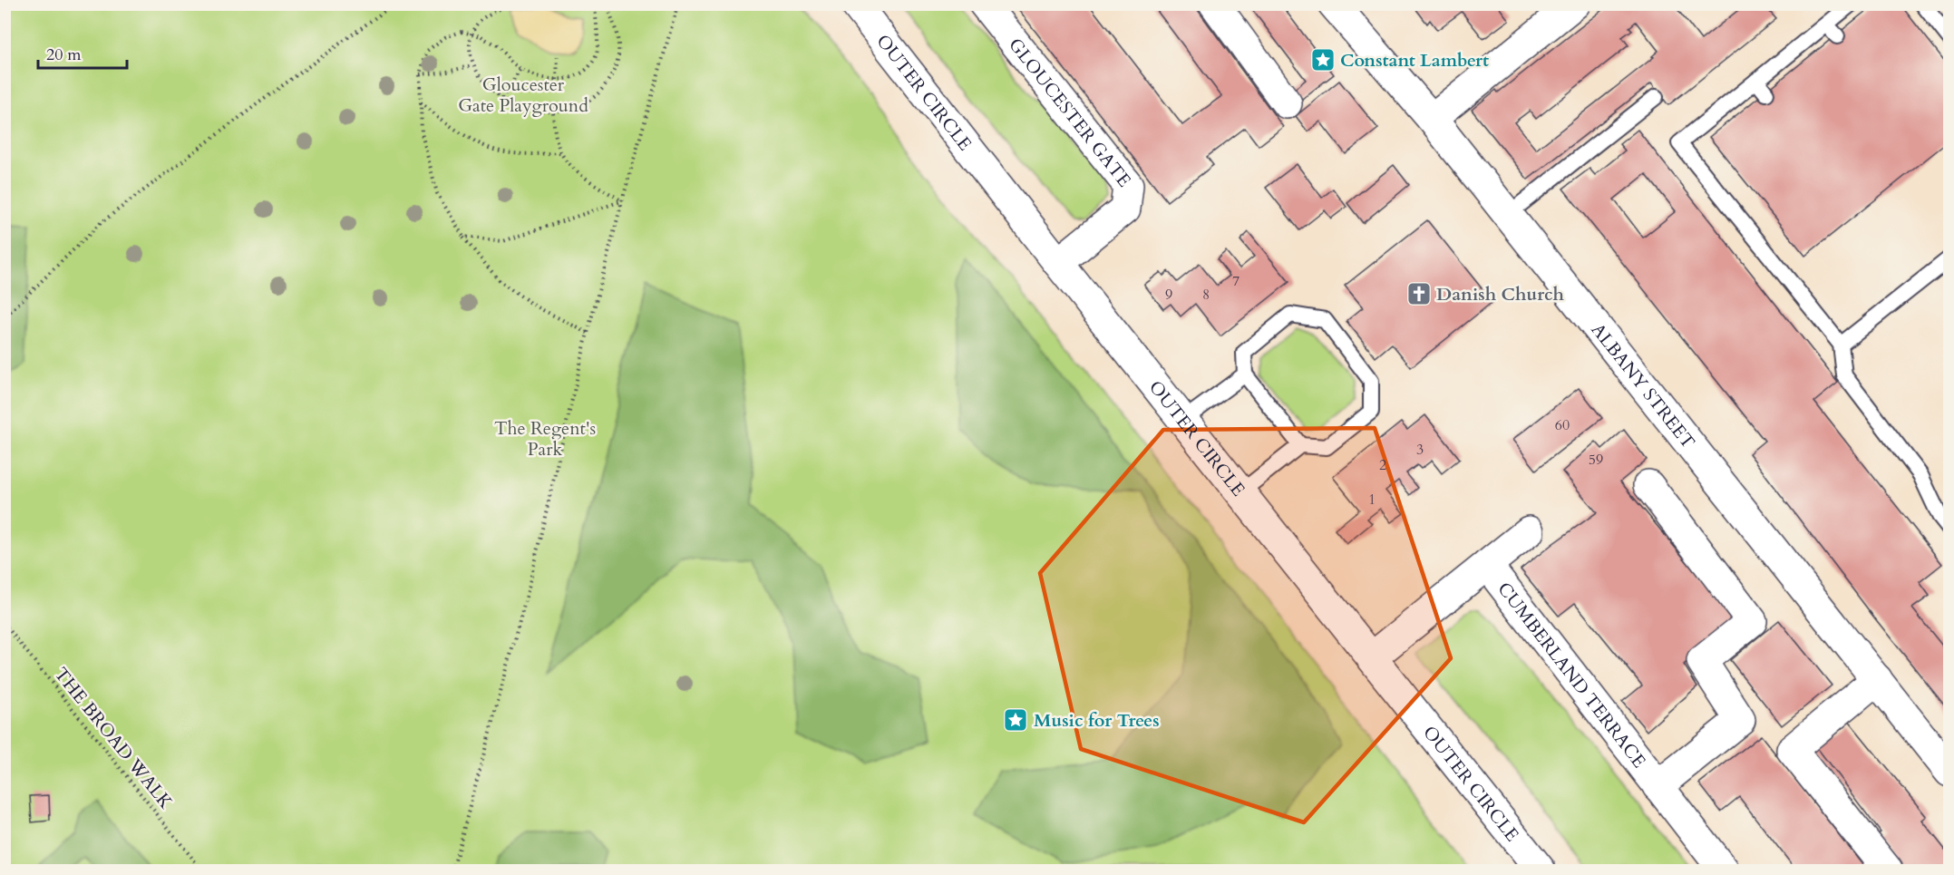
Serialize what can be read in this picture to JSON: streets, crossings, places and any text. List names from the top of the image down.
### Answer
{
  "streets": {
    "street": [
      "OUTER CIRCLE",
      "GLOUCESTER GATE",
      "ALBANY STREET",
      "CUMBERLAND TERRACE"
    ],
    "path": ["THE BROAD WALK"]
  },
  "crossings": [
    ["OUTER CIRCLE", "GLOUCESTER GATE"],
    ["OUTER CIRCLE", "CUMBERLAND TERRACE"]
  ],
  "parks": ["Gloucester Gate Playground", "The Regent's Park"],
  "places": {
    "place": ["Constant Lambert", "Music for Trees"],
    "church": ["Danish Church"]
  },
  "house_numbers": [
    "7",
    "9",
    "8",
    "60",
    "3",
    "59",
    "2",
    "1"
  ],
  "scale_bar": "20 m"
}
